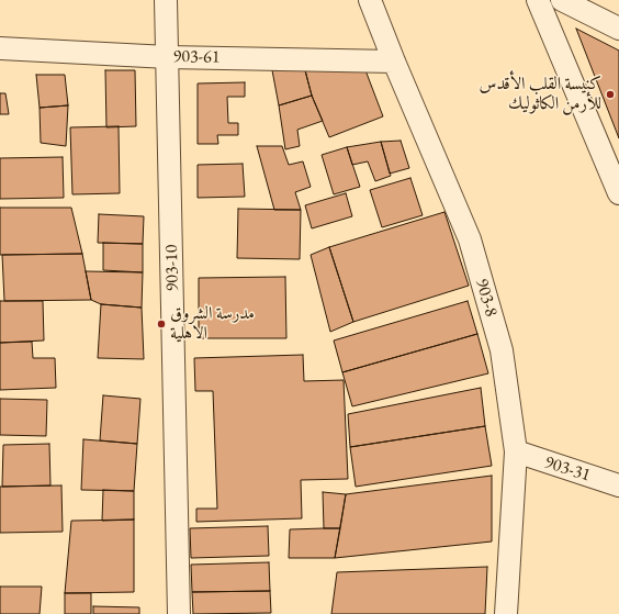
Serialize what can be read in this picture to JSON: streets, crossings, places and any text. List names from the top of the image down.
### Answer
{
  "streets": {
    "street": [
      "903-61",
      "903-10",
      "903-8",
      "903-31"
    ]
  },
  "crossings": [
    ["903-61", "903-10"],
    ["903-61", "903-8"],
    ["903-8", "903-31"]
  ],
  "places": ["كنيسة القلب الأقدس للأرمن الكاثوليك", "مدرسة الشروق الاهلية"]
}
